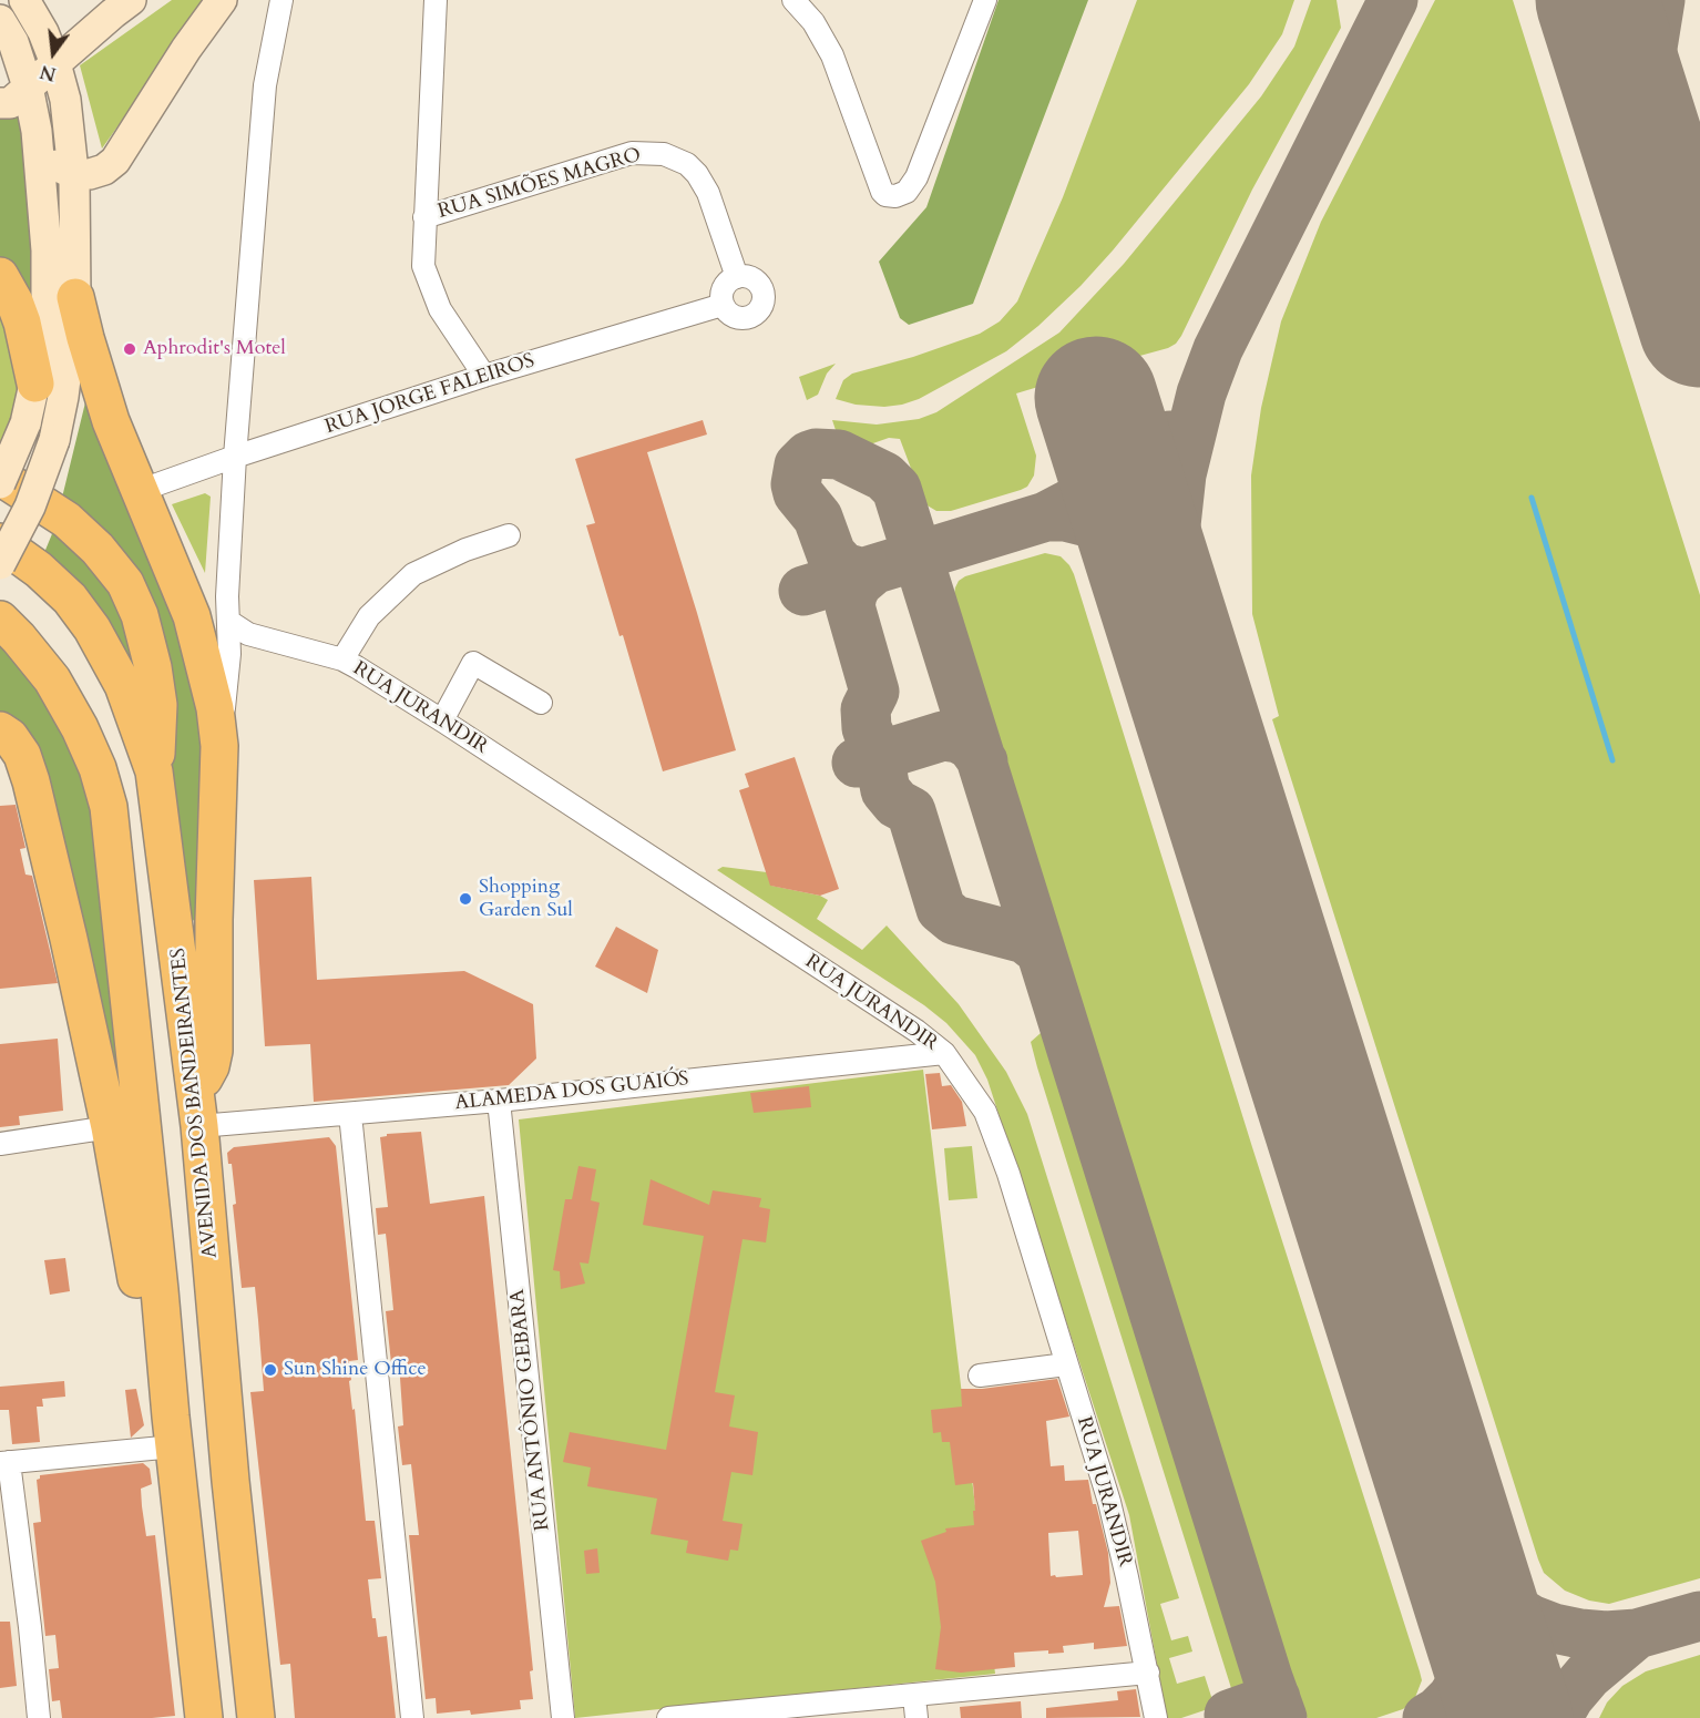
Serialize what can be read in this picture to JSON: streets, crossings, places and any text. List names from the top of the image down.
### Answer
{
  "streets": {
    "highway": ["AVENIDA DOS BANDEIRANTES"],
    "street": [
      "RUA SIMÕES MAGRO",
      "RUA JORGE FALEIROS",
      "RUA JURANDIR",
      "ALAMEDA DOS GUAIÓS",
      "RUA ANTÔNIO GEBARA"
    ]
  },
  "crossings": [
    ["RUA SIMÕES MAGRO", "RUA JORGE FALEIROS"],
    ["RUA JURANDIR", "ALAMEDA DOS GUAIÓS"],
    ["ALAMEDA DOS GUAIÓS", "AVENIDA DOS BANDEIRANTES"],
    ["ALAMEDA DOS GUAIÓS", "RUA ANTÔNIO GEBARA"]
  ],
  "places": ["Aphrodit's Motel", "Shopping Garden Sul", "Sun Shine Office"],
  "north": "bottom"
}
